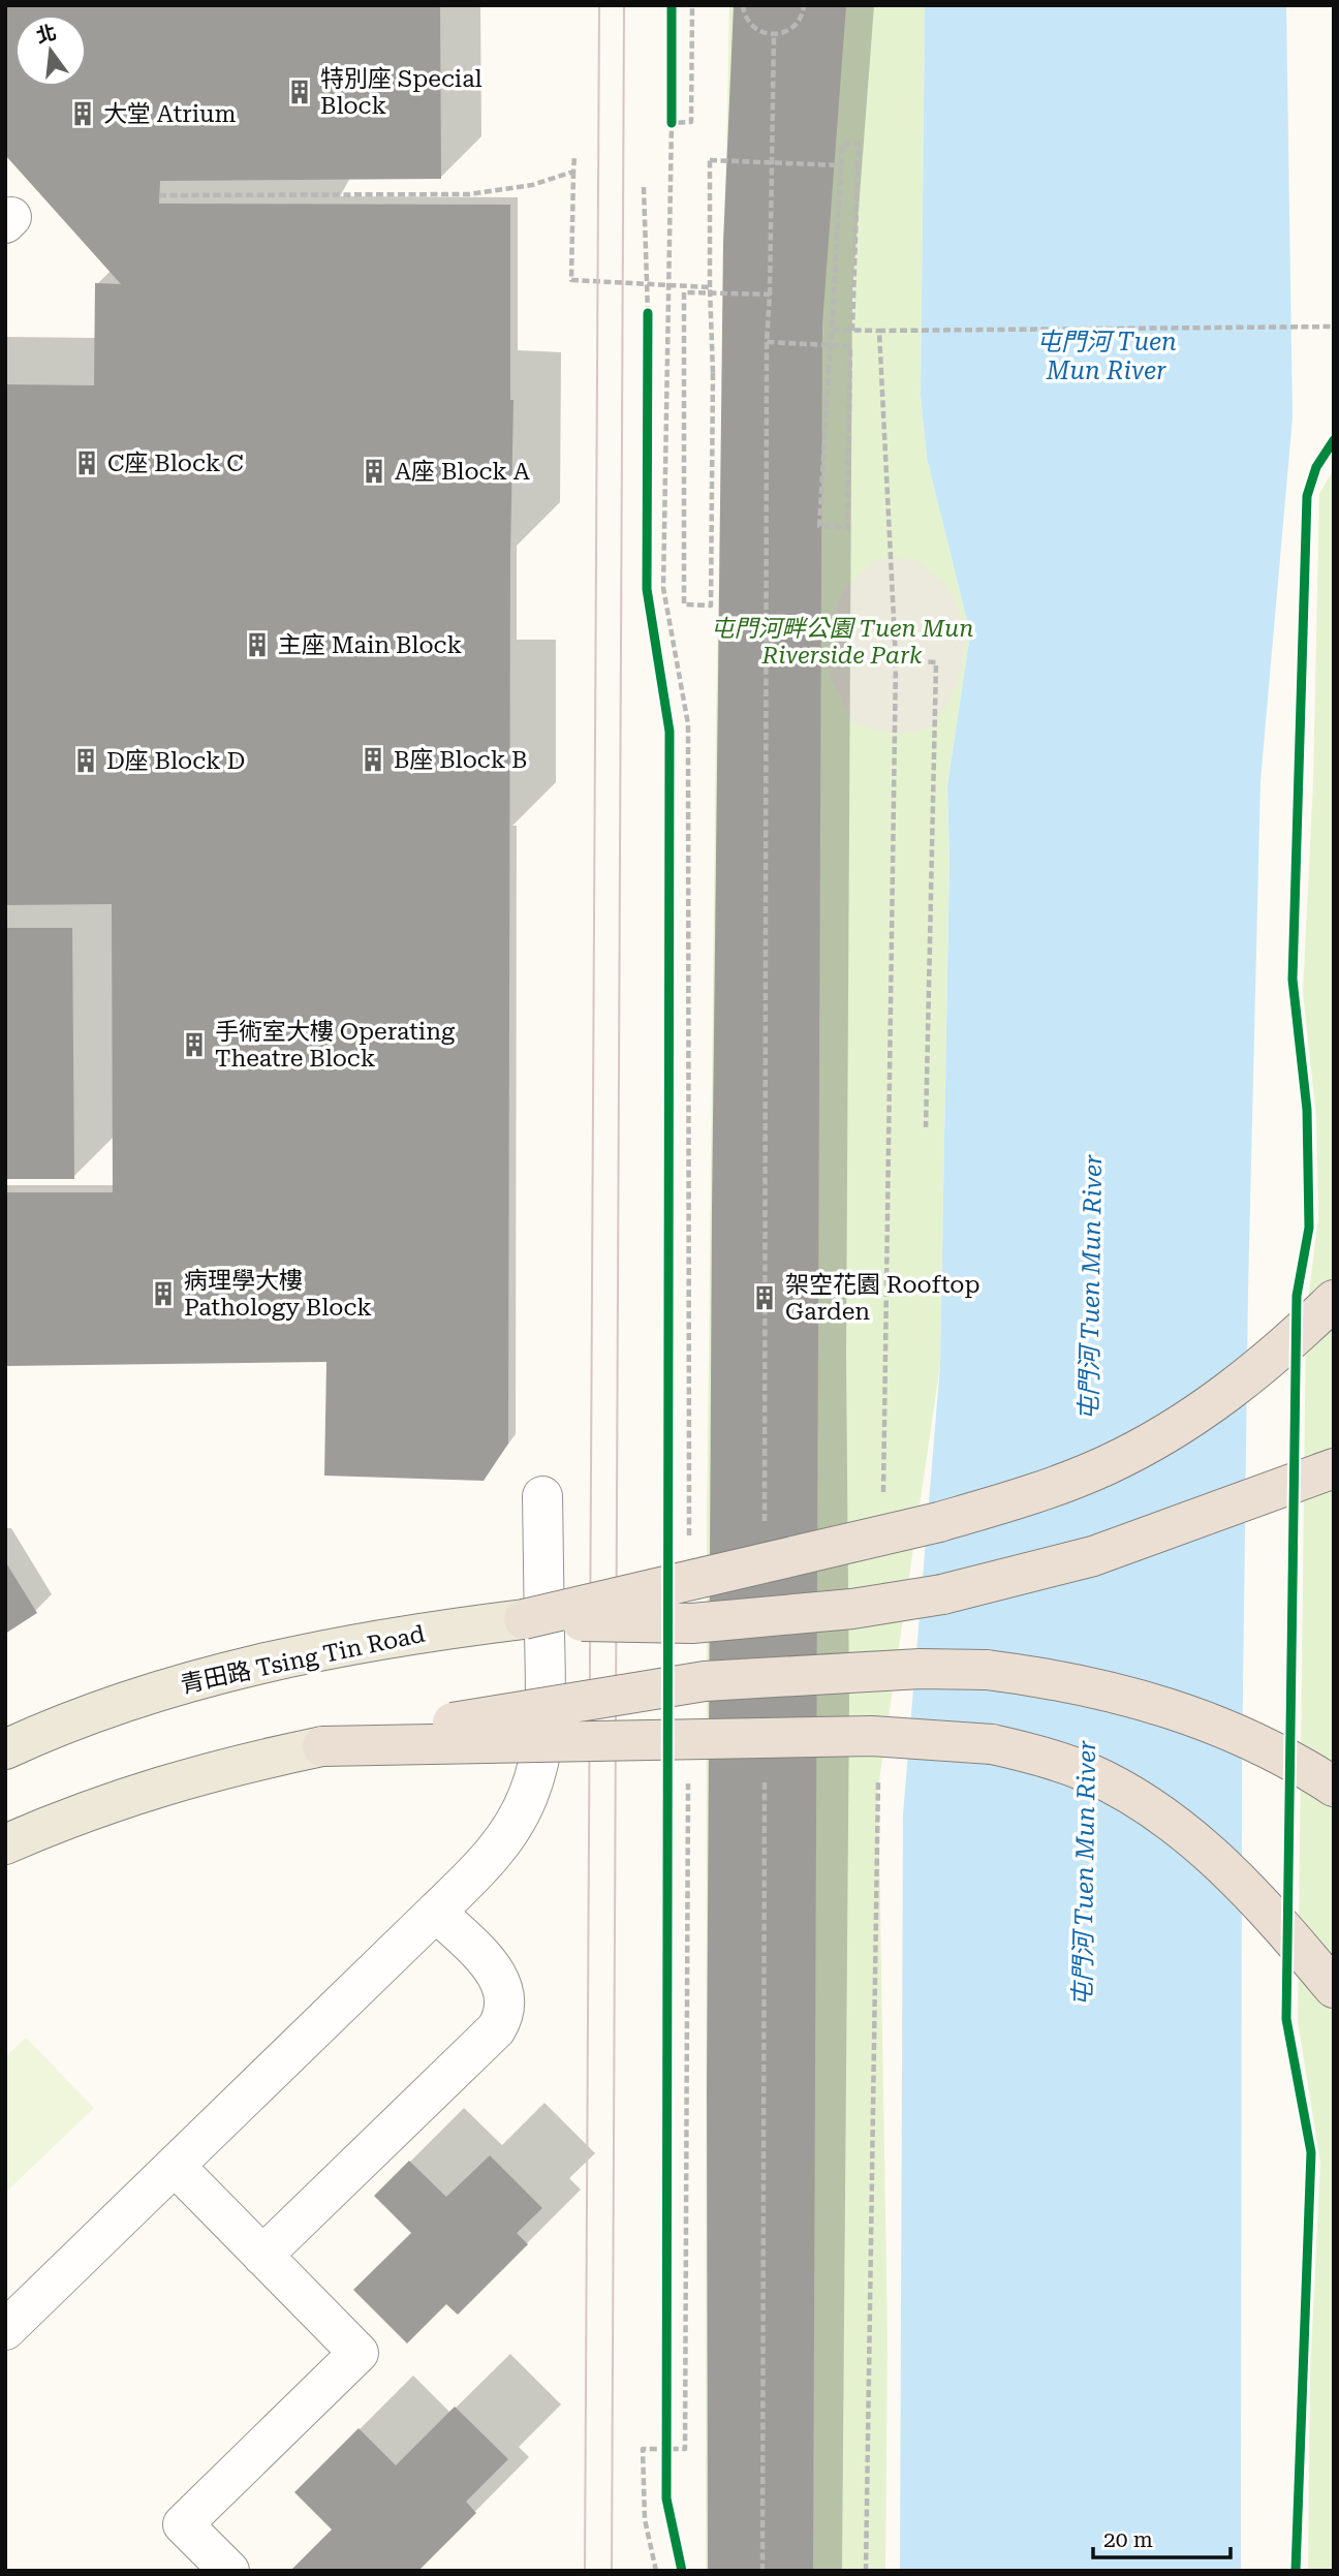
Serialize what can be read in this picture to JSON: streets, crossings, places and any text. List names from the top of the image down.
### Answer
{
  "streets": {
    "main road": ["青田路 Tsing Tin Road"]
  },
  "water": ["屯門河 Tuen Mun River"],
  "parks": ["屯門河畔公園 Tuen Mun Riverside Park"],
  "places": {
    "building": [
      "特別座 Special Block",
      "大堂 Atrium",
      "C座 Block C",
      "A座 Block A",
      "主座 Main Block",
      "B座 Block B",
      "D座 Block D",
      "手術室大樓 Operating Theatre Block",
      "病理學大樓 Pathology Block",
      "架空花園 Rooftop Garden"
    ]
  },
  "scale_bar": "20 m",
  "north": "top"
}
